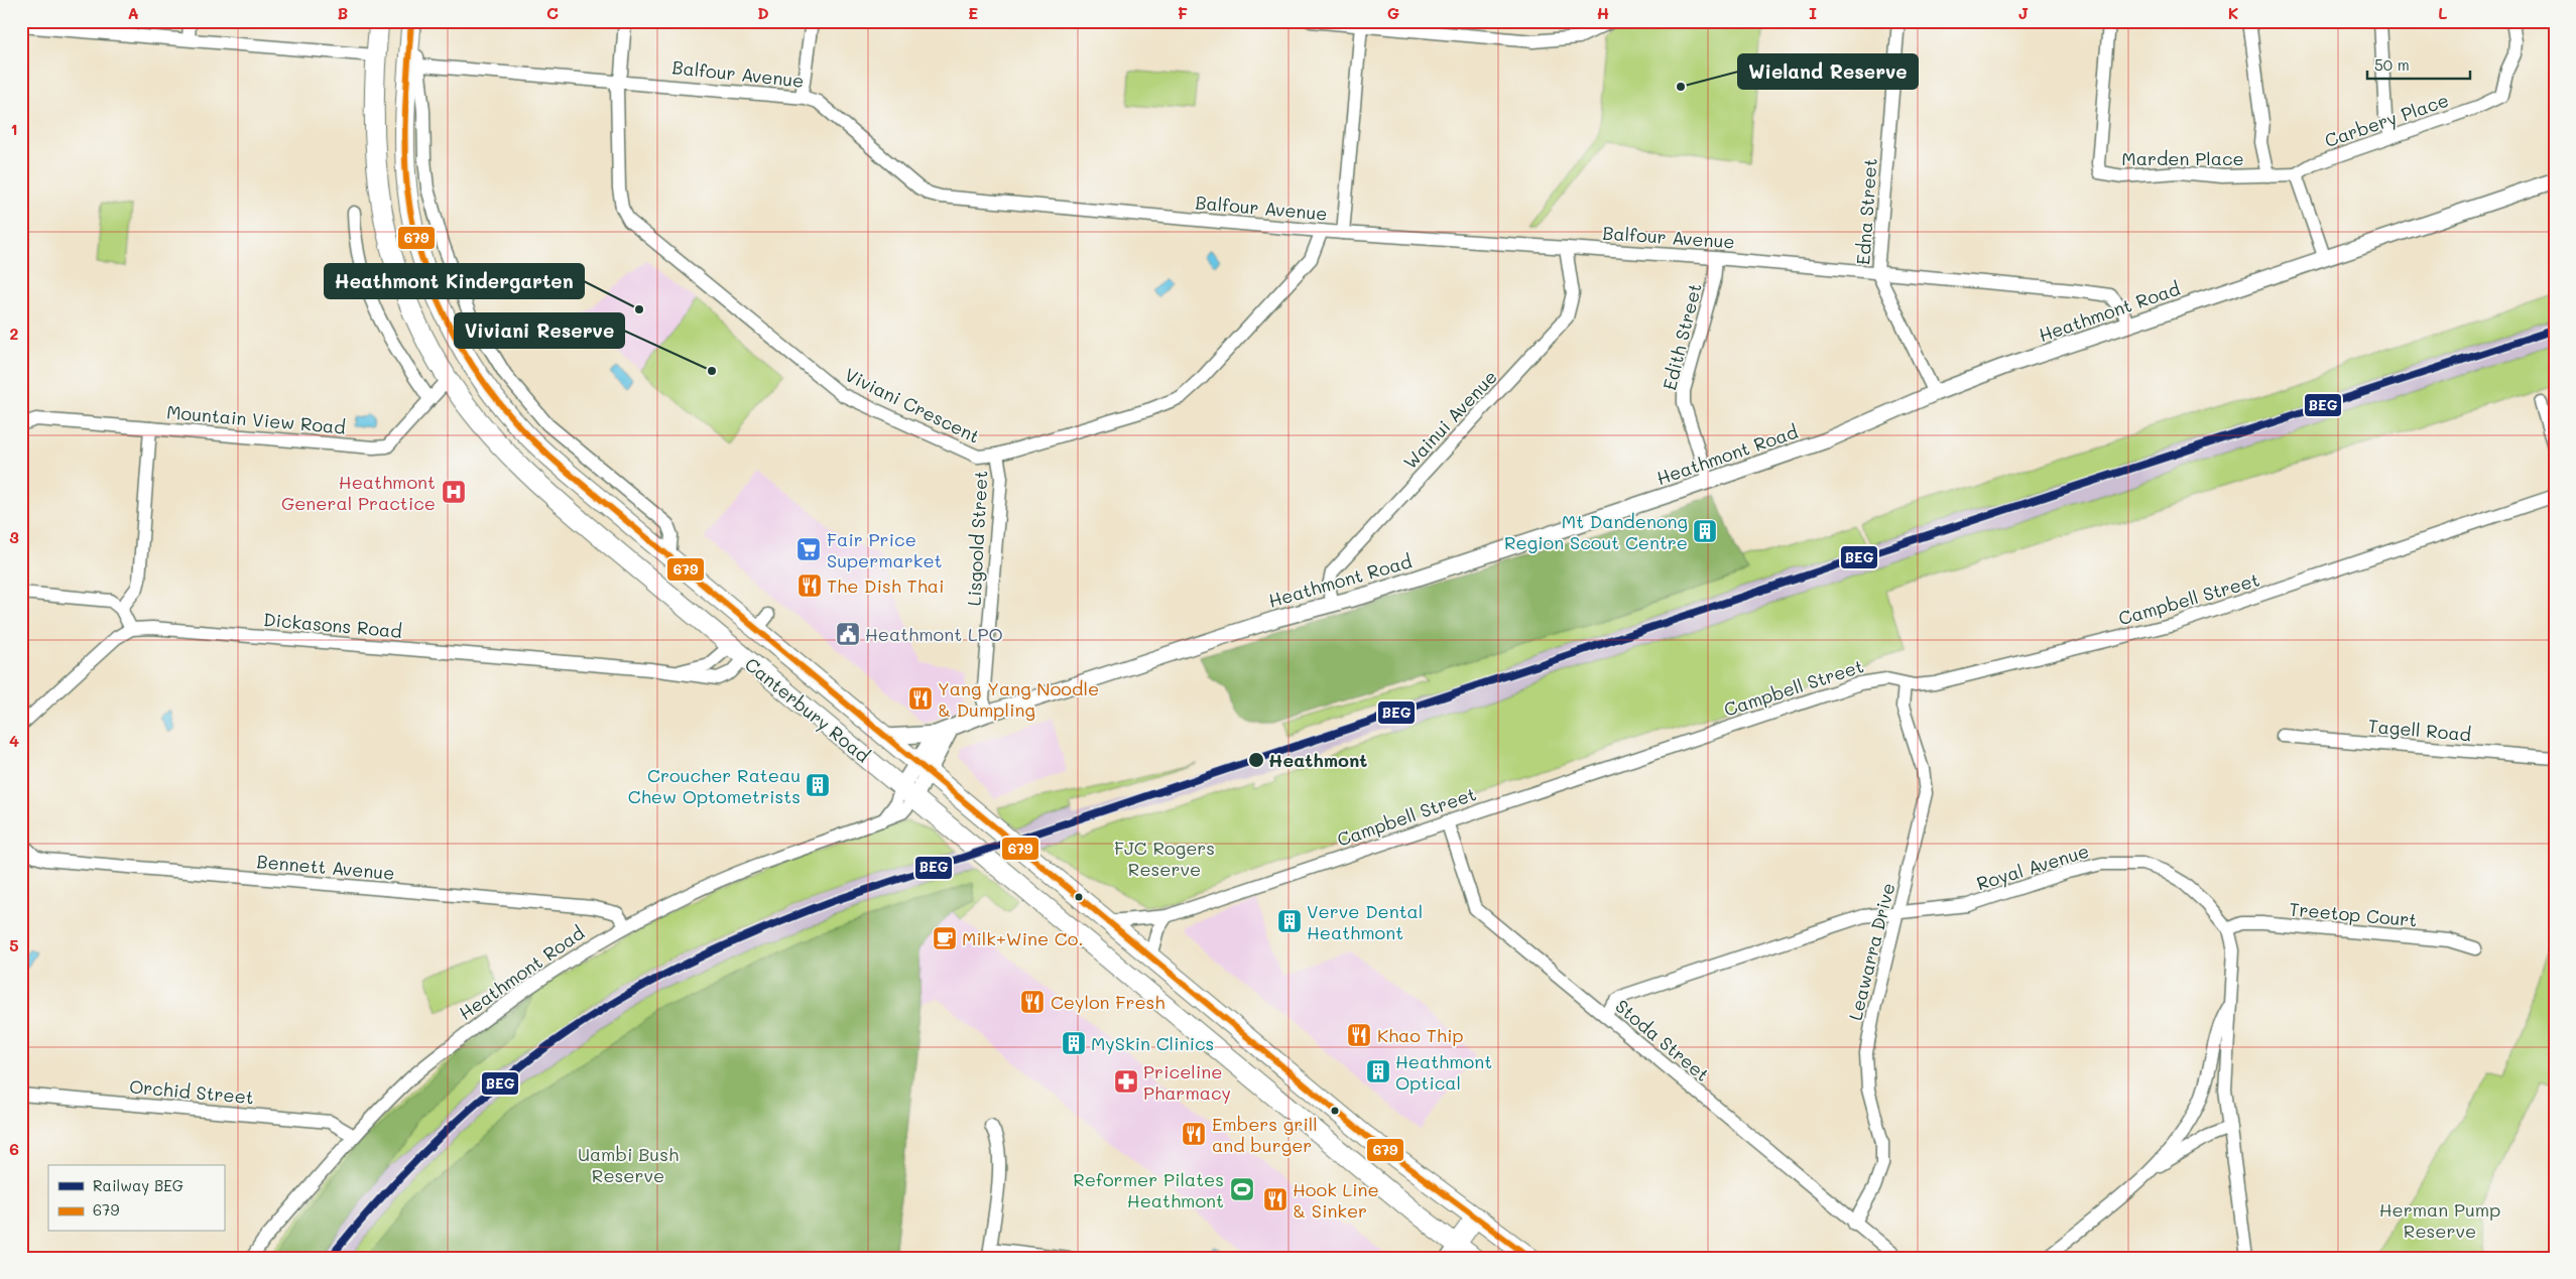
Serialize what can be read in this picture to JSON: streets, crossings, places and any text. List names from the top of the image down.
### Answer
{
  "streets": {
    "main road": ["Canterbury Road"],
    "street": [
      "Balfour Avenue",
      "Carbery Place",
      "Marden Place",
      "Edna Street",
      "Heathmont Road",
      "Edith Street",
      "Viviani Crescent",
      "Mountain View Road",
      "Wainui Avenue",
      "Lisgoold Street",
      "Campbell Street",
      "Dickasons Road",
      "Tagell Road",
      "Bennett Avenue",
      "Royal Avenue",
      "Treetop Court",
      "Leawarra Drive",
      "Stoda Street",
      "Orchid Street"
    ]
  },
  "crossings": [
    ["Balfour Avenue", "Edna Street"],
    ["Balfour Avenue", "Heathmont Road"],
    ["Balfour Avenue", "Edith Street"],
    ["Balfour Avenue", "Viviani Crescent"],
    ["Balfour Avenue", "Wainui Avenue"],
    ["Balfour Avenue", "Canterbury Road"],
    ["Edna Street", "Heathmont Road"],
    ["Heathmont Road", "Edith Street"],
    ["Heathmont Road", "Wainui Avenue"],
    ["Heathmont Road", "Lisgoold Street"],
    ["Heathmont Road", "Canterbury Road"],
    ["Heathmont Road", "Bennett Avenue"],
    ["Heathmont Road", "Orchid Street"],
    ["Viviani Crescent", "Lisgoold Street"],
    ["Mountain View Road", "Canterbury Road"],
    ["Campbell Street", "Canterbury Road"],
    ["Campbell Street", "Leawarra Drive"],
    ["Campbell Street", "Stoda Street"],
    ["Royal Avenue", "Treetop Court"],
    ["Royal Avenue", "Leawarra Drive"],
    ["Royal Avenue", "Stoda Street"],
    ["Leawarra Drive", "Stoda Street"]
  ],
  "parks": ["FJC Rogers Reserve", "Uambi Bush Reserve", "Herman Pump Reserve"],
  "places": {
    "other": [
      "Wieland Reserve",
      "Heathmont Kindergarten",
      "Viviani Reserve",
      "Heathmont"
    ],
    "hospital": ["Heathmont General Practice"],
    "building": [
      "Mt Dandenong Region Scout Centre",
      "Croucher Rateau Chew Optometrists",
      "Verve Dental Heathmont",
      "MySkin Clinics",
      "Heathmont Optical"
    ],
    "supermarket": ["Fair Price Supermarket"],
    "restaurant": [
      "The Dish Thai",
      "Yang Yang Noodle & Dumpling",
      "Ceylon Fresh",
      "Khao Thip",
      "Embers grill and burger",
      "Hook Line & Sinker"
    ],
    "public building": ["Heathmont LPO"],
    "cafe": ["Milk+Wine Co."],
    "pharmacy": ["Priceline Pharmacy"],
    "sports": ["Reformer Pilates Heathmont"]
  },
  "lines": ["transit line 679", "rail line BEG"],
  "legend": ["Railway BEG", "679"],
  "scale_bar": "50 m",
  "grid": {
    "columns": [
      "A",
      "B",
      "C",
      "D",
      "E",
      "F",
      "G",
      "H",
      "I",
      "J",
      "K",
      "L"
    ],
    "rows": [
      "1",
      "2",
      "3",
      "4",
      "5",
      "6"
    ]
  }
}
